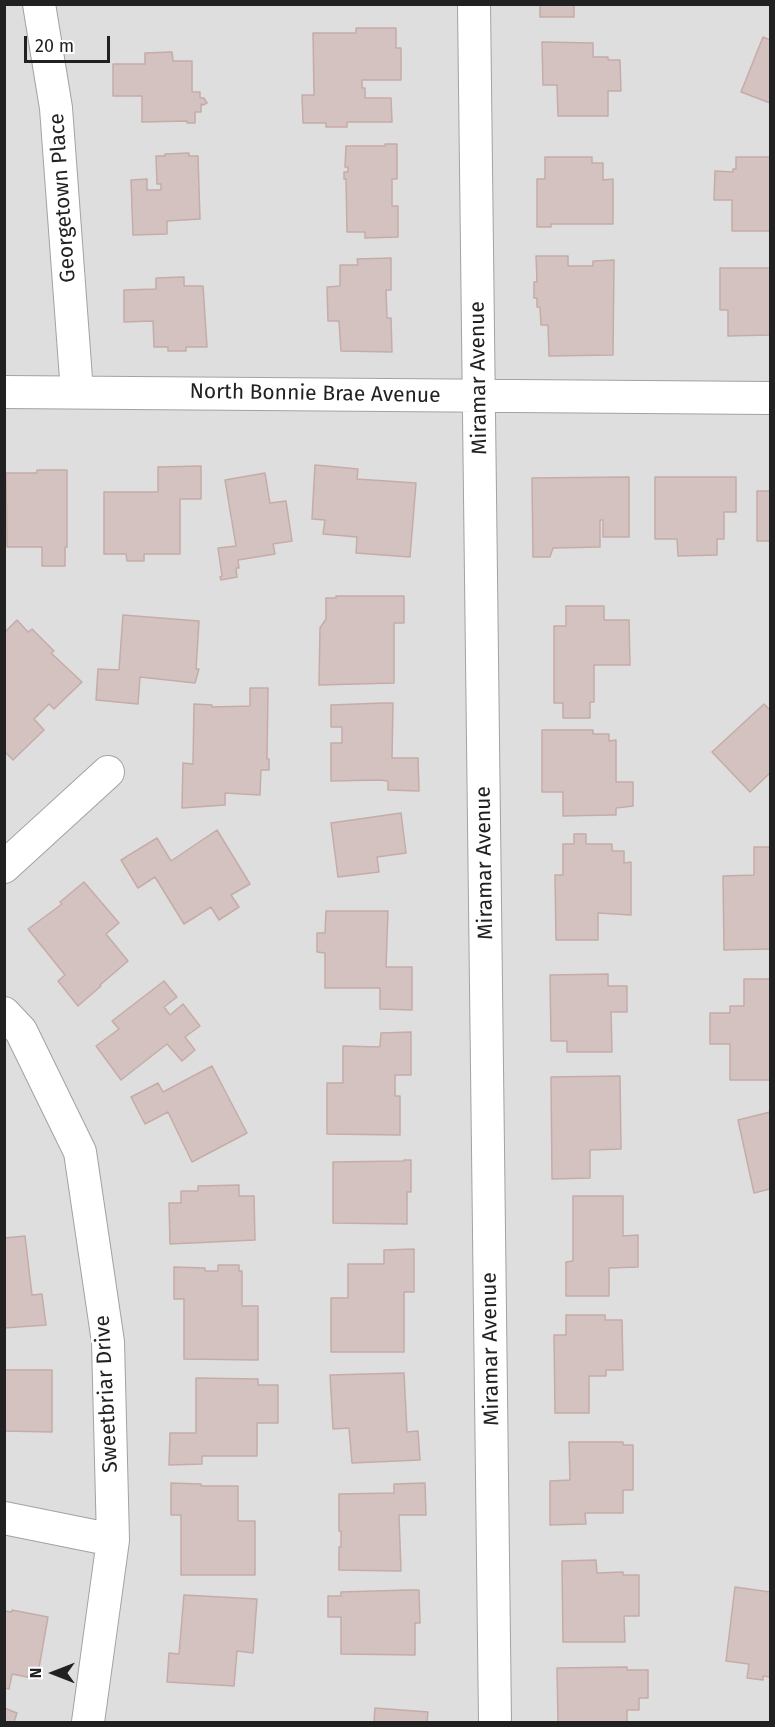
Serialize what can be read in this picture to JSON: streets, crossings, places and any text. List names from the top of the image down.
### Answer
{
  "streets": {
    "street": [
      "Georgetown Place",
      "Miramar Avenue",
      "North Bonnie Brae Avenue",
      "Sweetbriar Drive"
    ]
  },
  "crossings": [
    ["Georgetown Place", "North Bonnie Brae Avenue"],
    ["Miramar Avenue", "North Bonnie Brae Avenue"]
  ],
  "scale_bar": "20 m",
  "north": "left"
}
